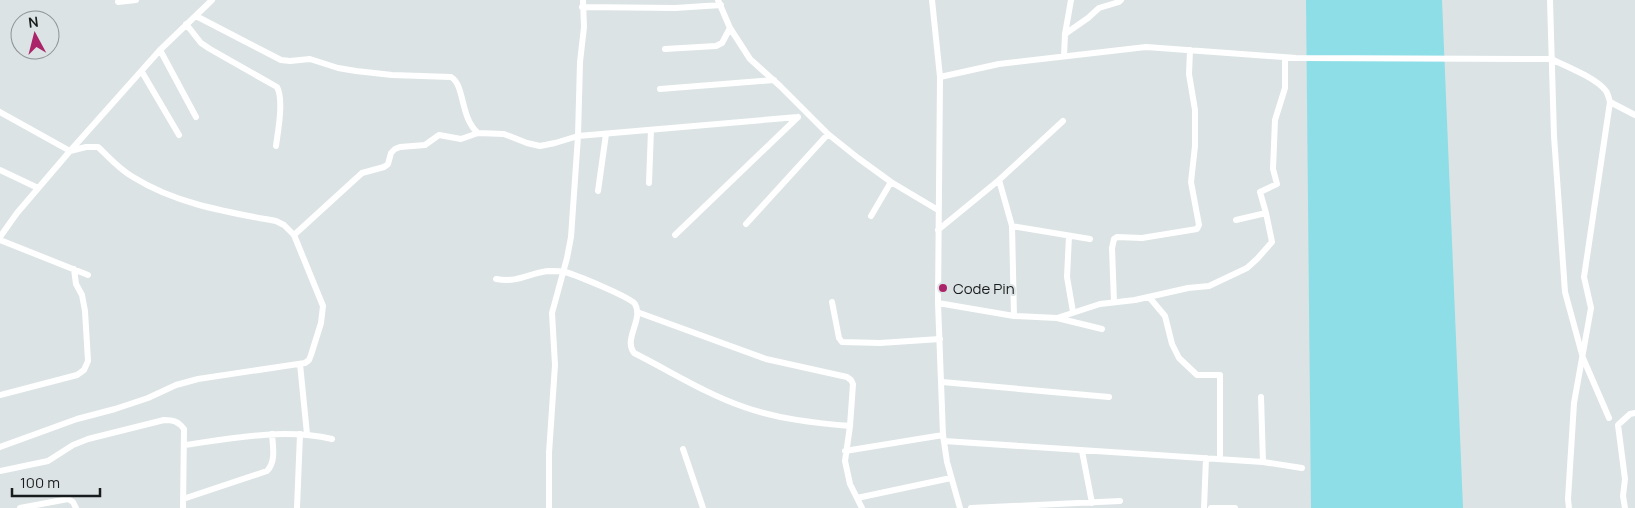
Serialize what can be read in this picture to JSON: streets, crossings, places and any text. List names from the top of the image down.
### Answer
{
  "places": ["Code Pin"],
  "scale_bar": "100 m",
  "north": "top"
}
